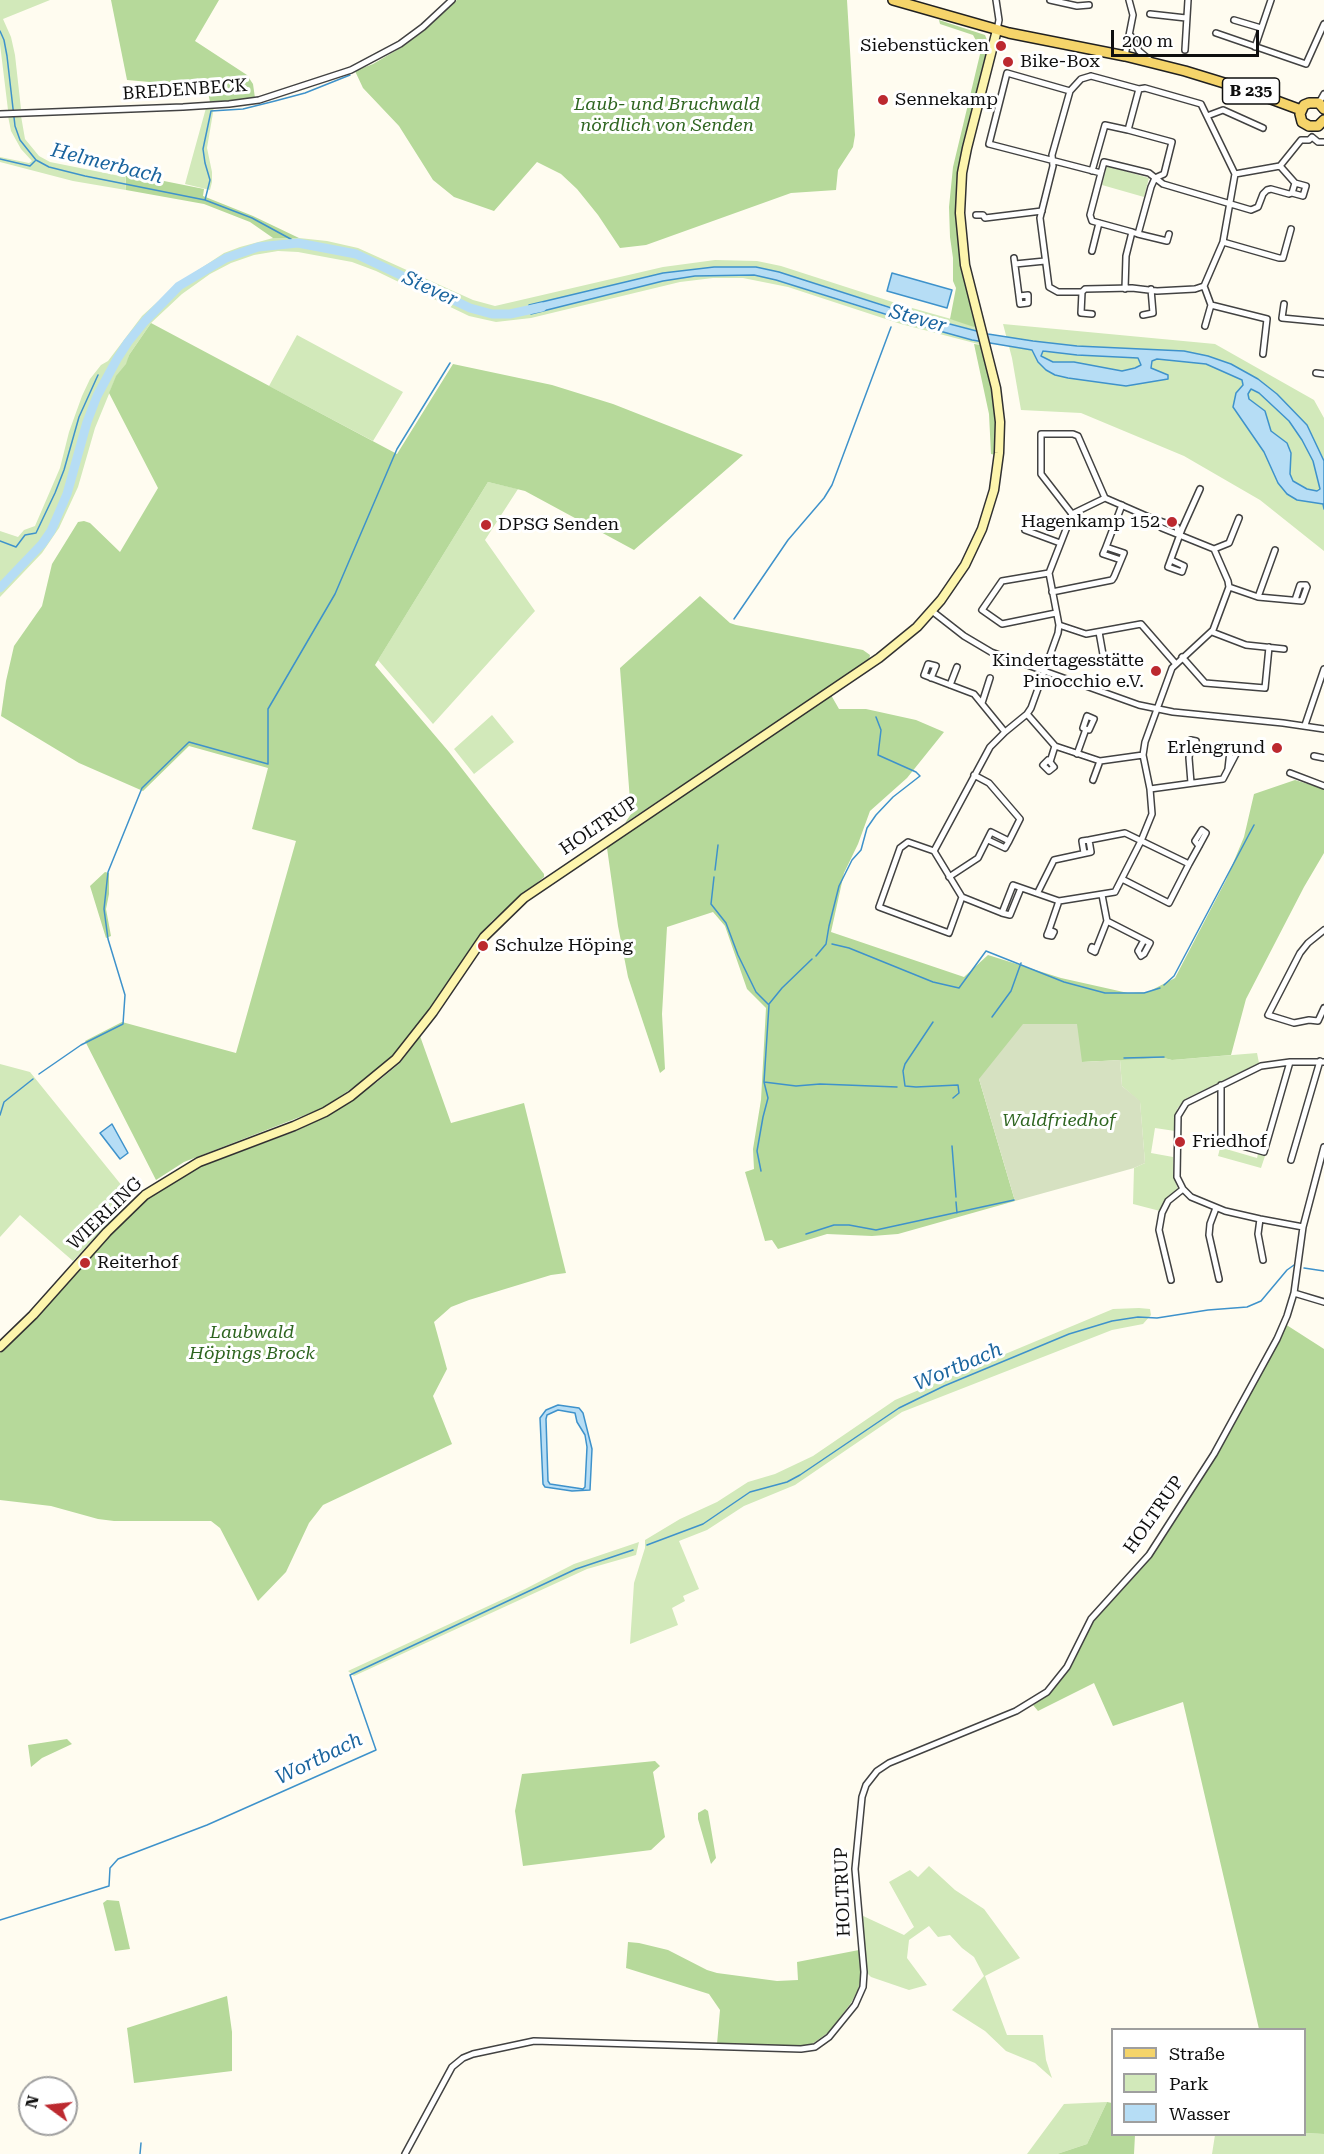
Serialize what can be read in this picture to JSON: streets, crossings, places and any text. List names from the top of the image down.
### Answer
{
  "streets": {
    "main road": ["B 235", "HOLTRUP", "WIERLING"],
    "street": ["BREDENBECK"]
  },
  "crossings": [
    ["B 235", "HOLTRUP"],
    ["HOLTRUP", "WIERLING"]
  ],
  "water": ["Helmerbach", "Stever", "Wortbach"],
  "parks": ["Laub- und Bruchwald nördlich von Senden", "Waldfriedhof", "Laubwald Höpings Brock"],
  "places": [
    "Siebenstücken",
    "Bike-Box",
    "Sennekamp",
    "Hagenkamp 152",
    "DPSG Senden",
    "Kindertagesstätte Pinocchio e.V.",
    "Erlengrund",
    "Schulze Höping",
    "Friedhof",
    "Reiterhof"
  ],
  "legend": ["Straße", "Park", "Wasser"],
  "scale_bar": "200 m",
  "north": "left"
}
